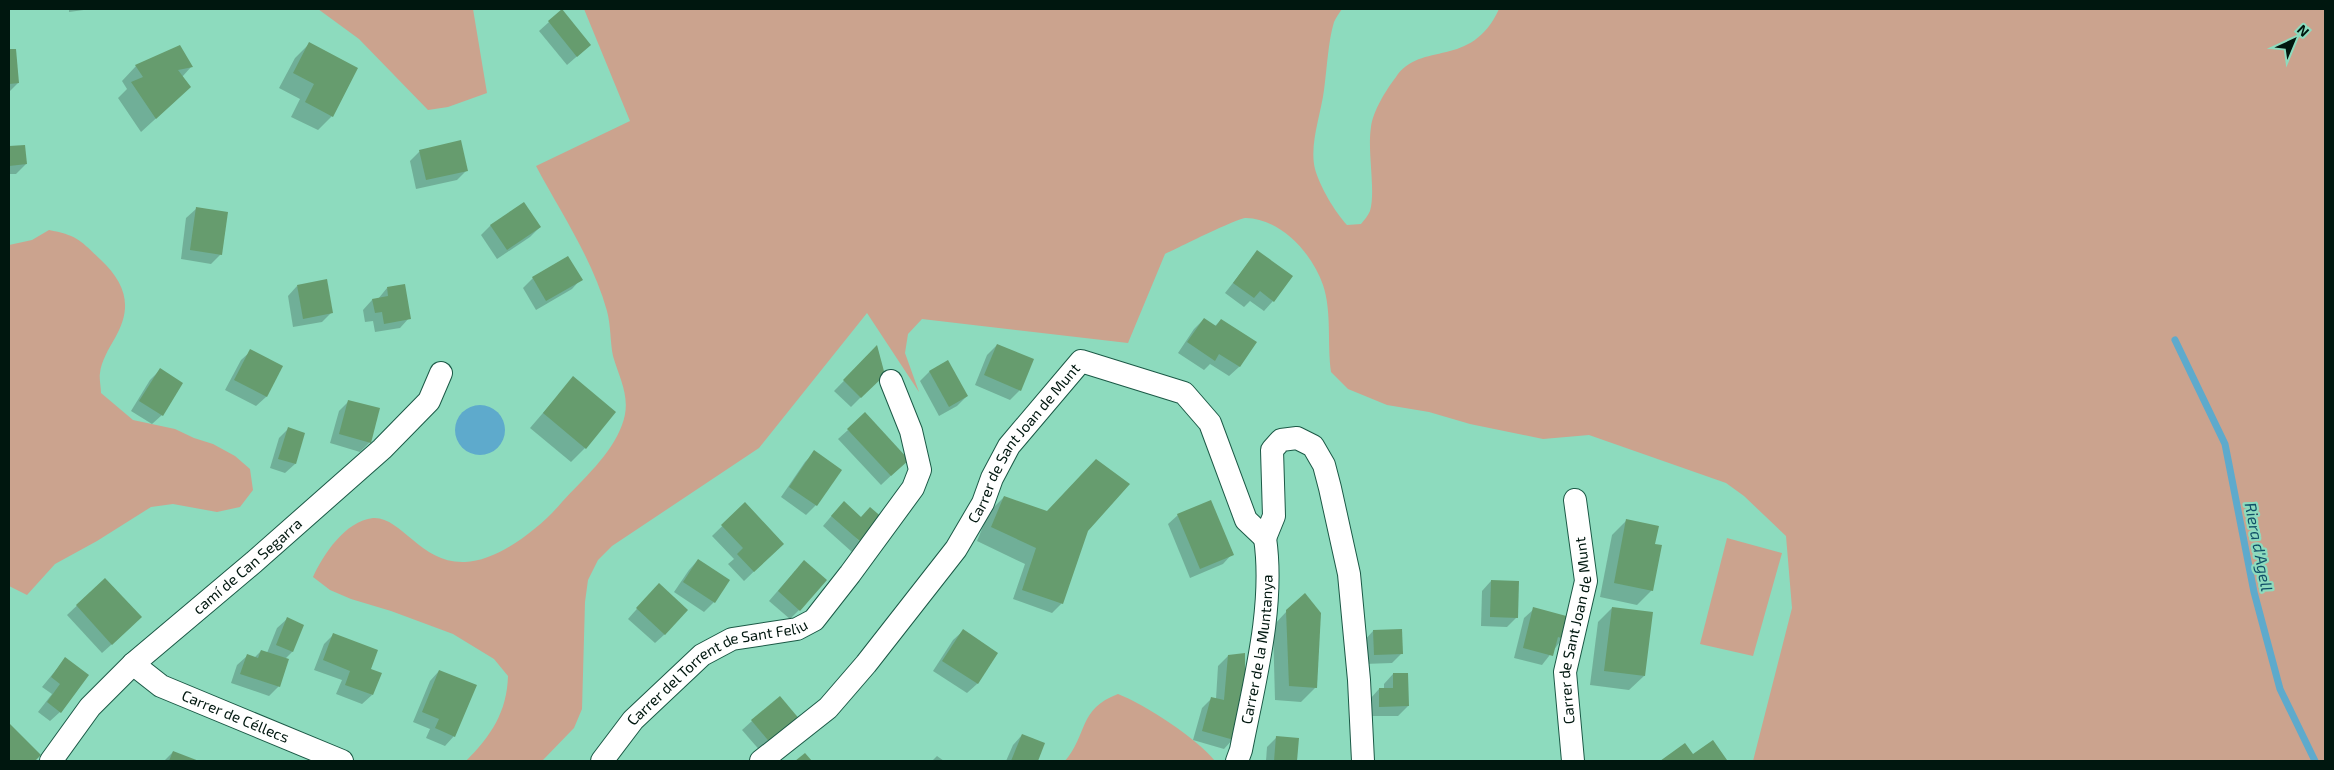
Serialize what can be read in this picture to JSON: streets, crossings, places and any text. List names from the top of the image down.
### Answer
{
  "streets": {
    "street": [
      "Carrer de Sant Joan de Munt",
      "camí de Can Segarra",
      "Carrer de la Muntanya",
      "Carrer del Torrent de Sant Feliu",
      "Carrer de Céllecs"
    ]
  },
  "crossings": [
    ["Carrer de Sant Joan de Munt", "Carrer de la Muntanya"],
    ["camí de Can Segarra", "Carrer de Céllecs"]
  ],
  "water": ["Riera d'Agell"],
  "north": "top right"
}
